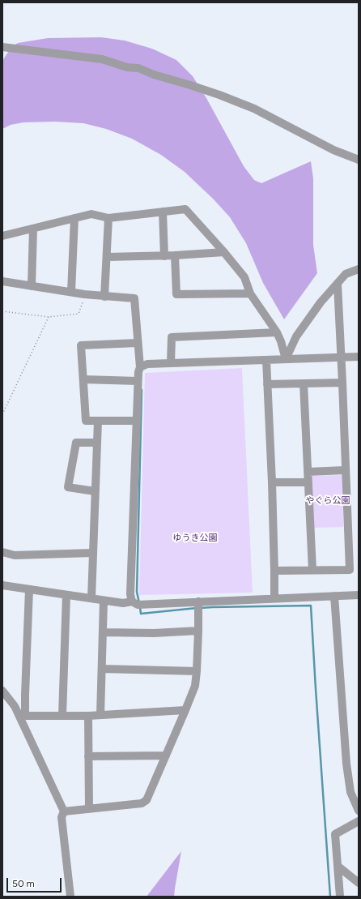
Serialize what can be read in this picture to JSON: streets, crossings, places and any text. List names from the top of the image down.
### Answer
{
  "parks": ["やぐら公園", "ゆうき公園"],
  "scale_bar": "50 m"
}
